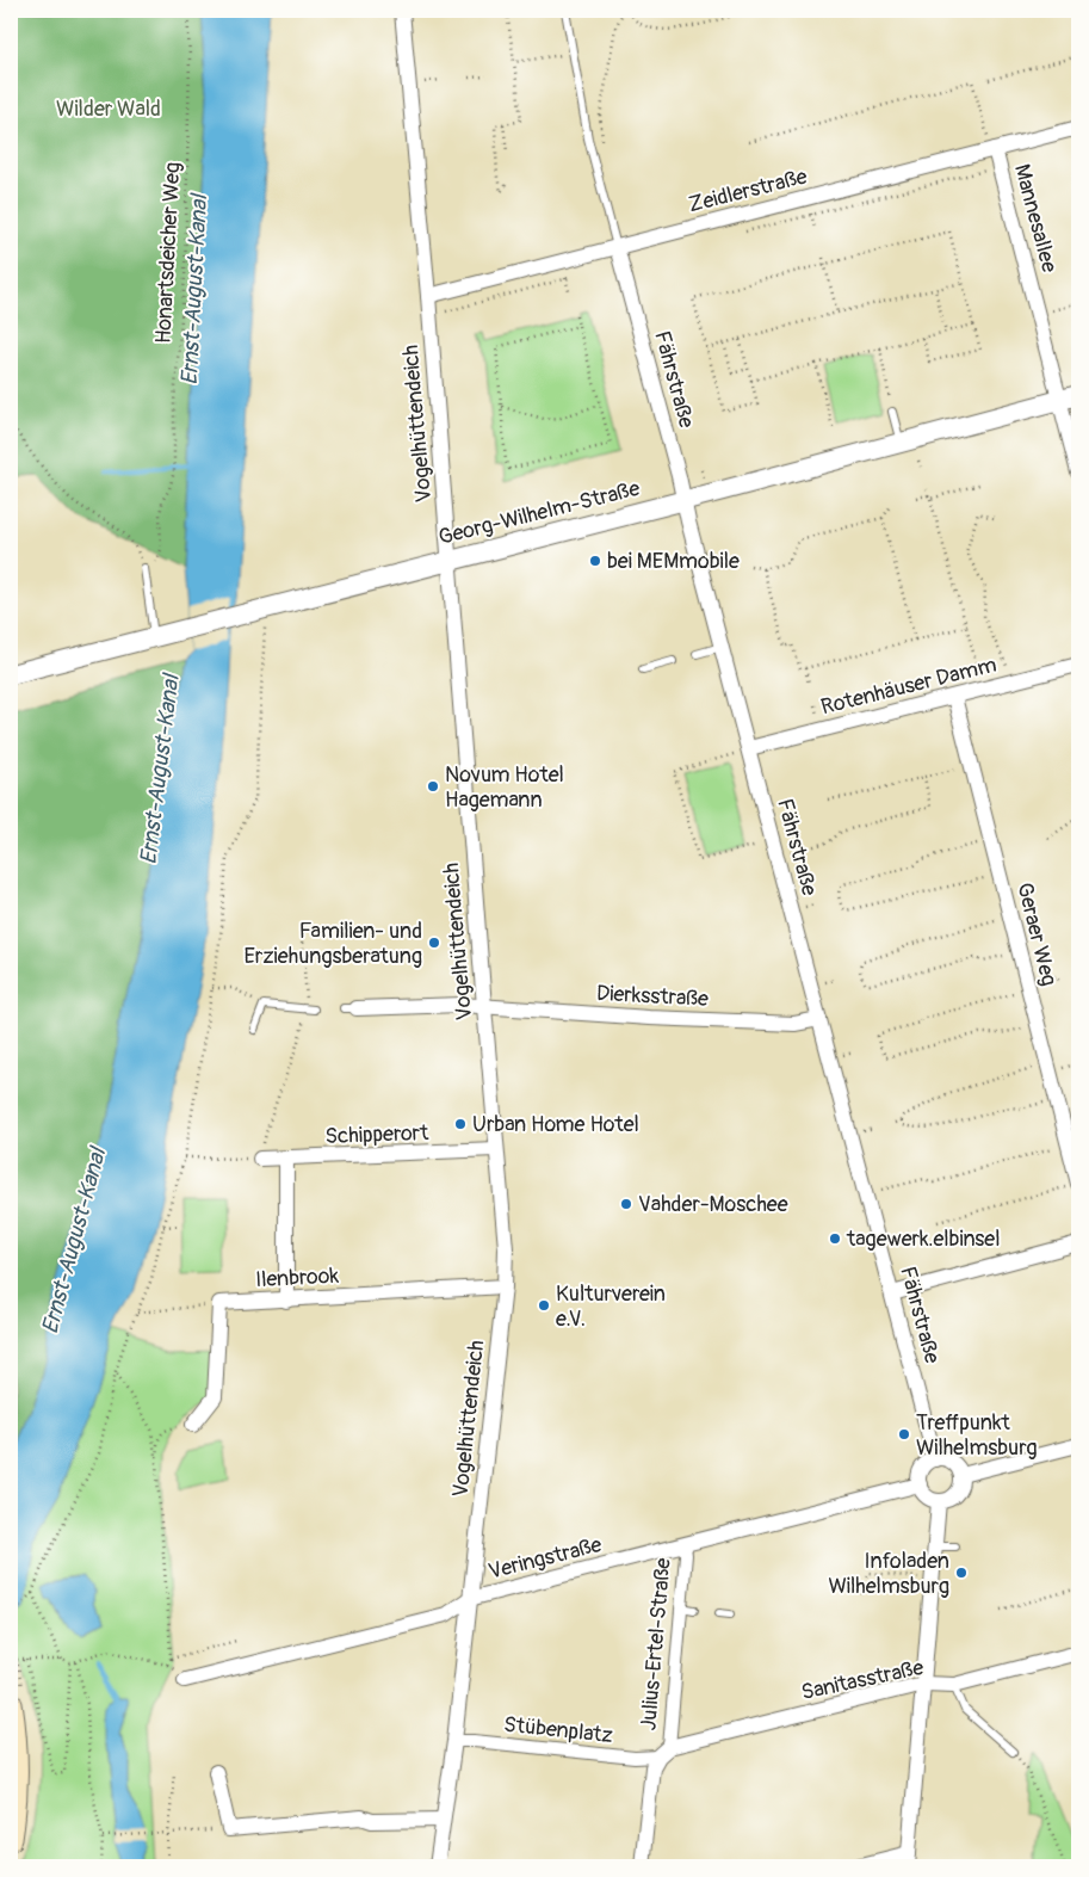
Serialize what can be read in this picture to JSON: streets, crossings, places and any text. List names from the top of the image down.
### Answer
{
  "streets": {
    "street": [
      "Zeidlerstraße",
      "Mannesallee",
      "Fährstraße",
      "Vogelhüttendeich",
      "Georg-Wilhelm-Straße",
      "Rotenhäuser Damm",
      "Geraer Weg",
      "Dierksstraße",
      "Schipperort",
      "Ilenbrook",
      "Veringstraße",
      "Julius-Ertel-Straße",
      "Sanitasstraße",
      "Stübenplatz"
    ],
    "path": ["Honartsdeicher Weg"]
  },
  "crossings": [
    ["Zeidlerstraße", "Mannesallee"],
    ["Zeidlerstraße", "Fährstraße"],
    ["Zeidlerstraße", "Vogelhüttendeich"],
    ["Mannesallee", "Georg-Wilhelm-Straße"],
    ["Fährstraße", "Georg-Wilhelm-Straße"],
    ["Fährstraße", "Rotenhäuser Damm"],
    ["Fährstraße", "Dierksstraße"],
    ["Fährstraße", "Veringstraße"],
    ["Vogelhüttendeich", "Georg-Wilhelm-Straße"],
    ["Vogelhüttendeich", "Dierksstraße"],
    ["Vogelhüttendeich", "Schipperort"],
    ["Vogelhüttendeich", "Ilenbrook"],
    ["Vogelhüttendeich", "Veringstraße"],
    ["Vogelhüttendeich", "Stübenplatz"],
    ["Rotenhäuser Damm", "Geraer Weg"],
    ["Veringstraße", "Julius-Ertel-Straße"],
    ["Julius-Ertel-Straße", "Sanitasstraße"],
    ["Julius-Ertel-Straße", "Stübenplatz"],
    ["Sanitasstraße", "Stübenplatz"]
  ],
  "water": ["Ernst-August-Kanal"],
  "parks": ["Wilder Wald"],
  "places": [
    "bei MEMmobile",
    "Novum Hotel Hagemann",
    "Familien- und Erziehungsberatung",
    "Urban Home Hotel",
    "Vahder-Moschee",
    "tagewerk.elbinsel",
    "Kulturverein e.V.",
    "Treffpunkt Wilhelmsburg",
    "Infoladen Wilhelmsburg"
  ]
}
